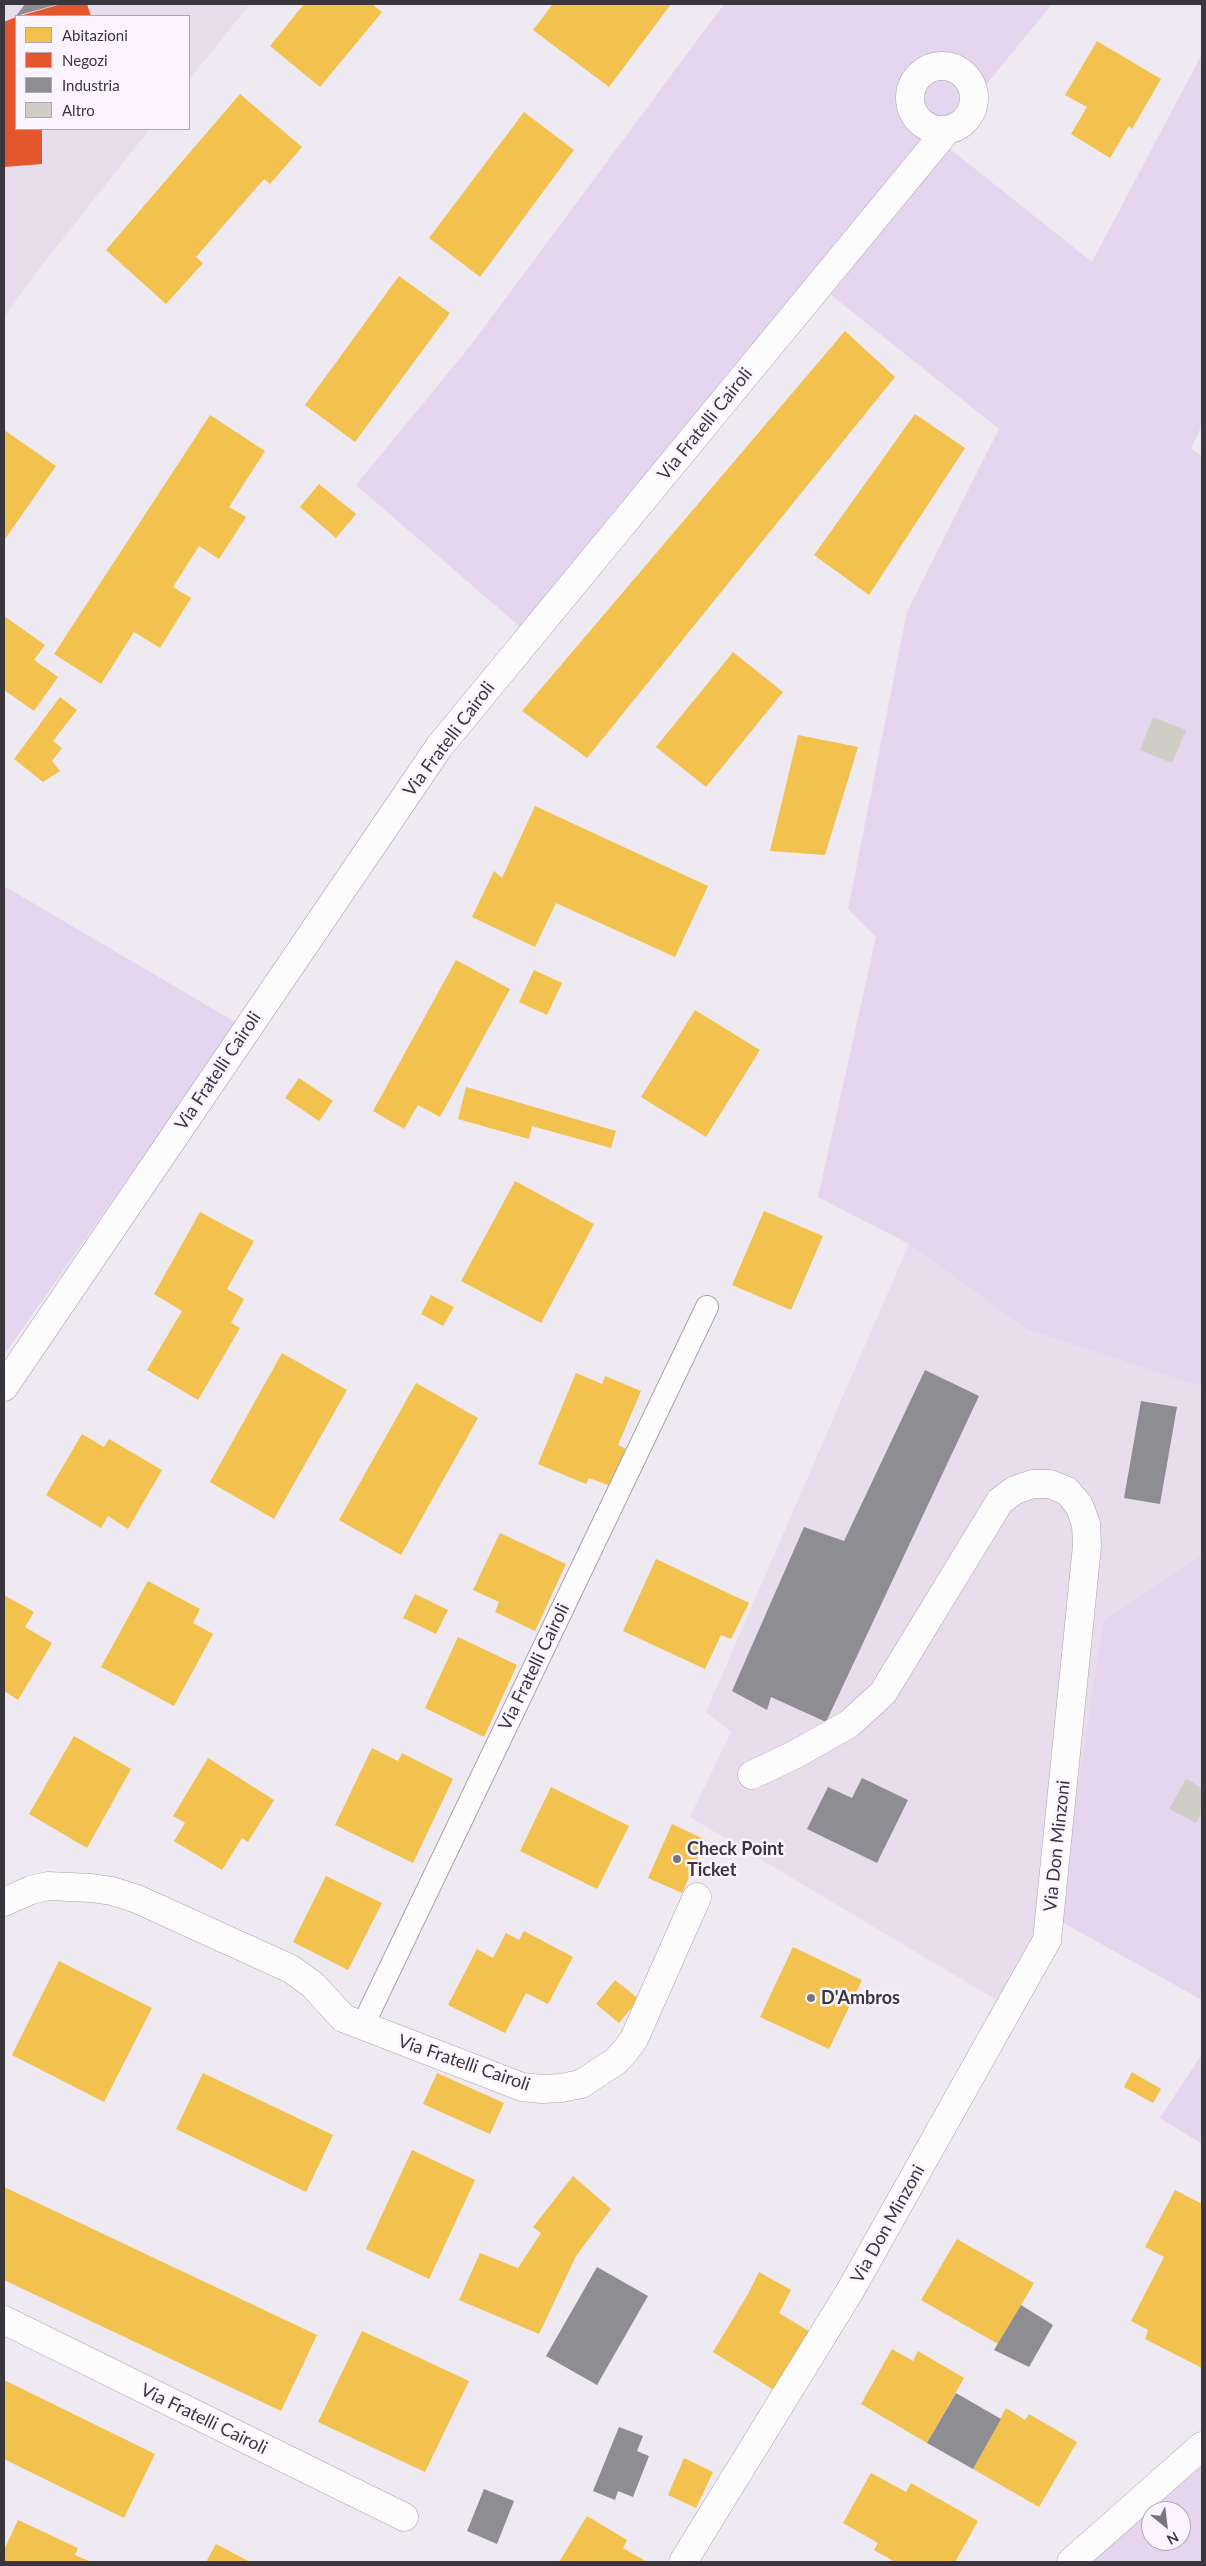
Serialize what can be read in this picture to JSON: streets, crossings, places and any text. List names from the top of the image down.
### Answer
{
  "streets": {
    "street": ["Via Fratelli Cairoli", "Via Don Minzoni"]
  },
  "places": ["Check Point Ticket", "D'Ambros"],
  "legend": [
    "Abitazioni",
    "Negozi",
    "Industria",
    "Altro"
  ],
  "north": "bottom right"
}
